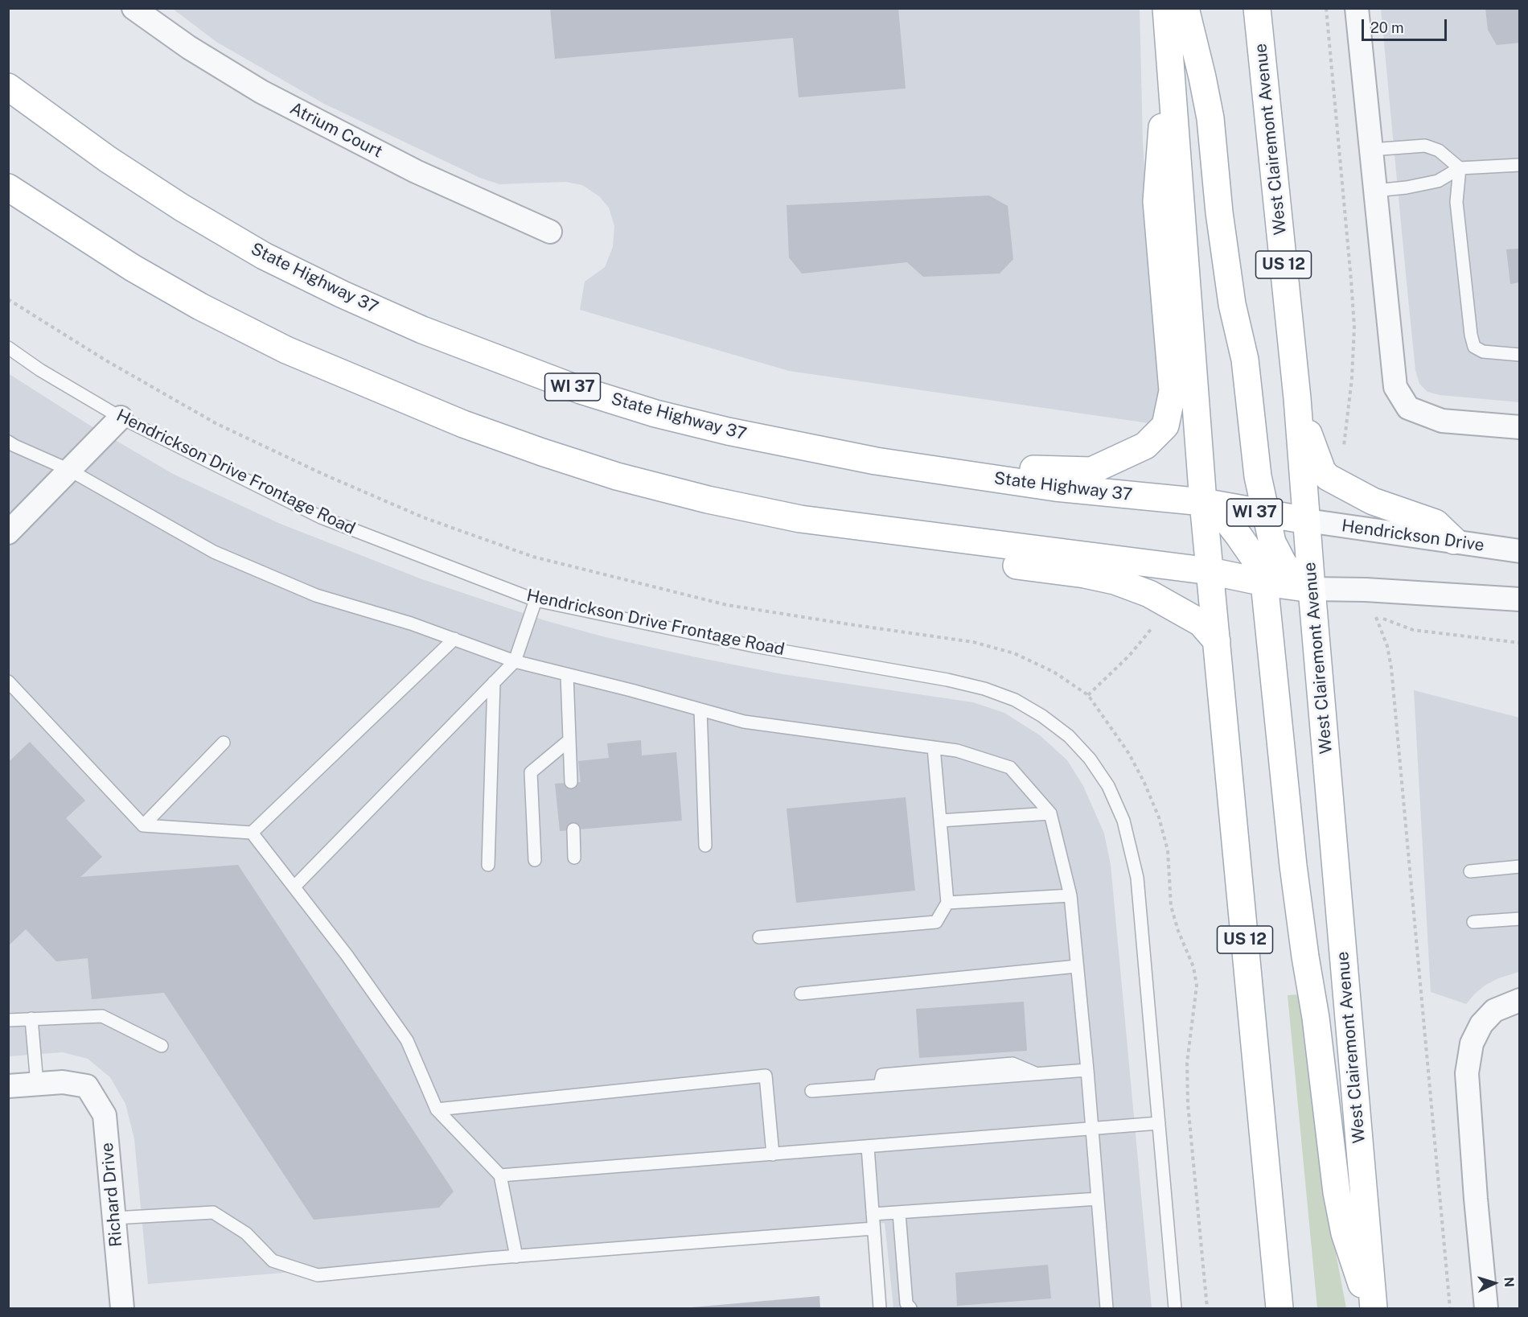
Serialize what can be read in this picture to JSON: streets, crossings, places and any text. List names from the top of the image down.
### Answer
{
  "streets": {
    "main road": [
      "West Clairemont Avenue",
      "US 12",
      "State Highway 37",
      "WI 37"
    ],
    "street": ["Atrium Court", "Hendrickson Drive", "Richard Drive"],
    "lane": ["Hendrickson Drive Frontage Road"]
  },
  "crossings": [
    ["West Clairemont Avenue", "State Highway 37"],
    ["West Clairemont Avenue", "Hendrickson Drive"],
    ["US 12", "State Highway 37"],
    ["State Highway 37", "Hendrickson Drive"]
  ],
  "scale_bar": "20 m",
  "north": "right"
}
